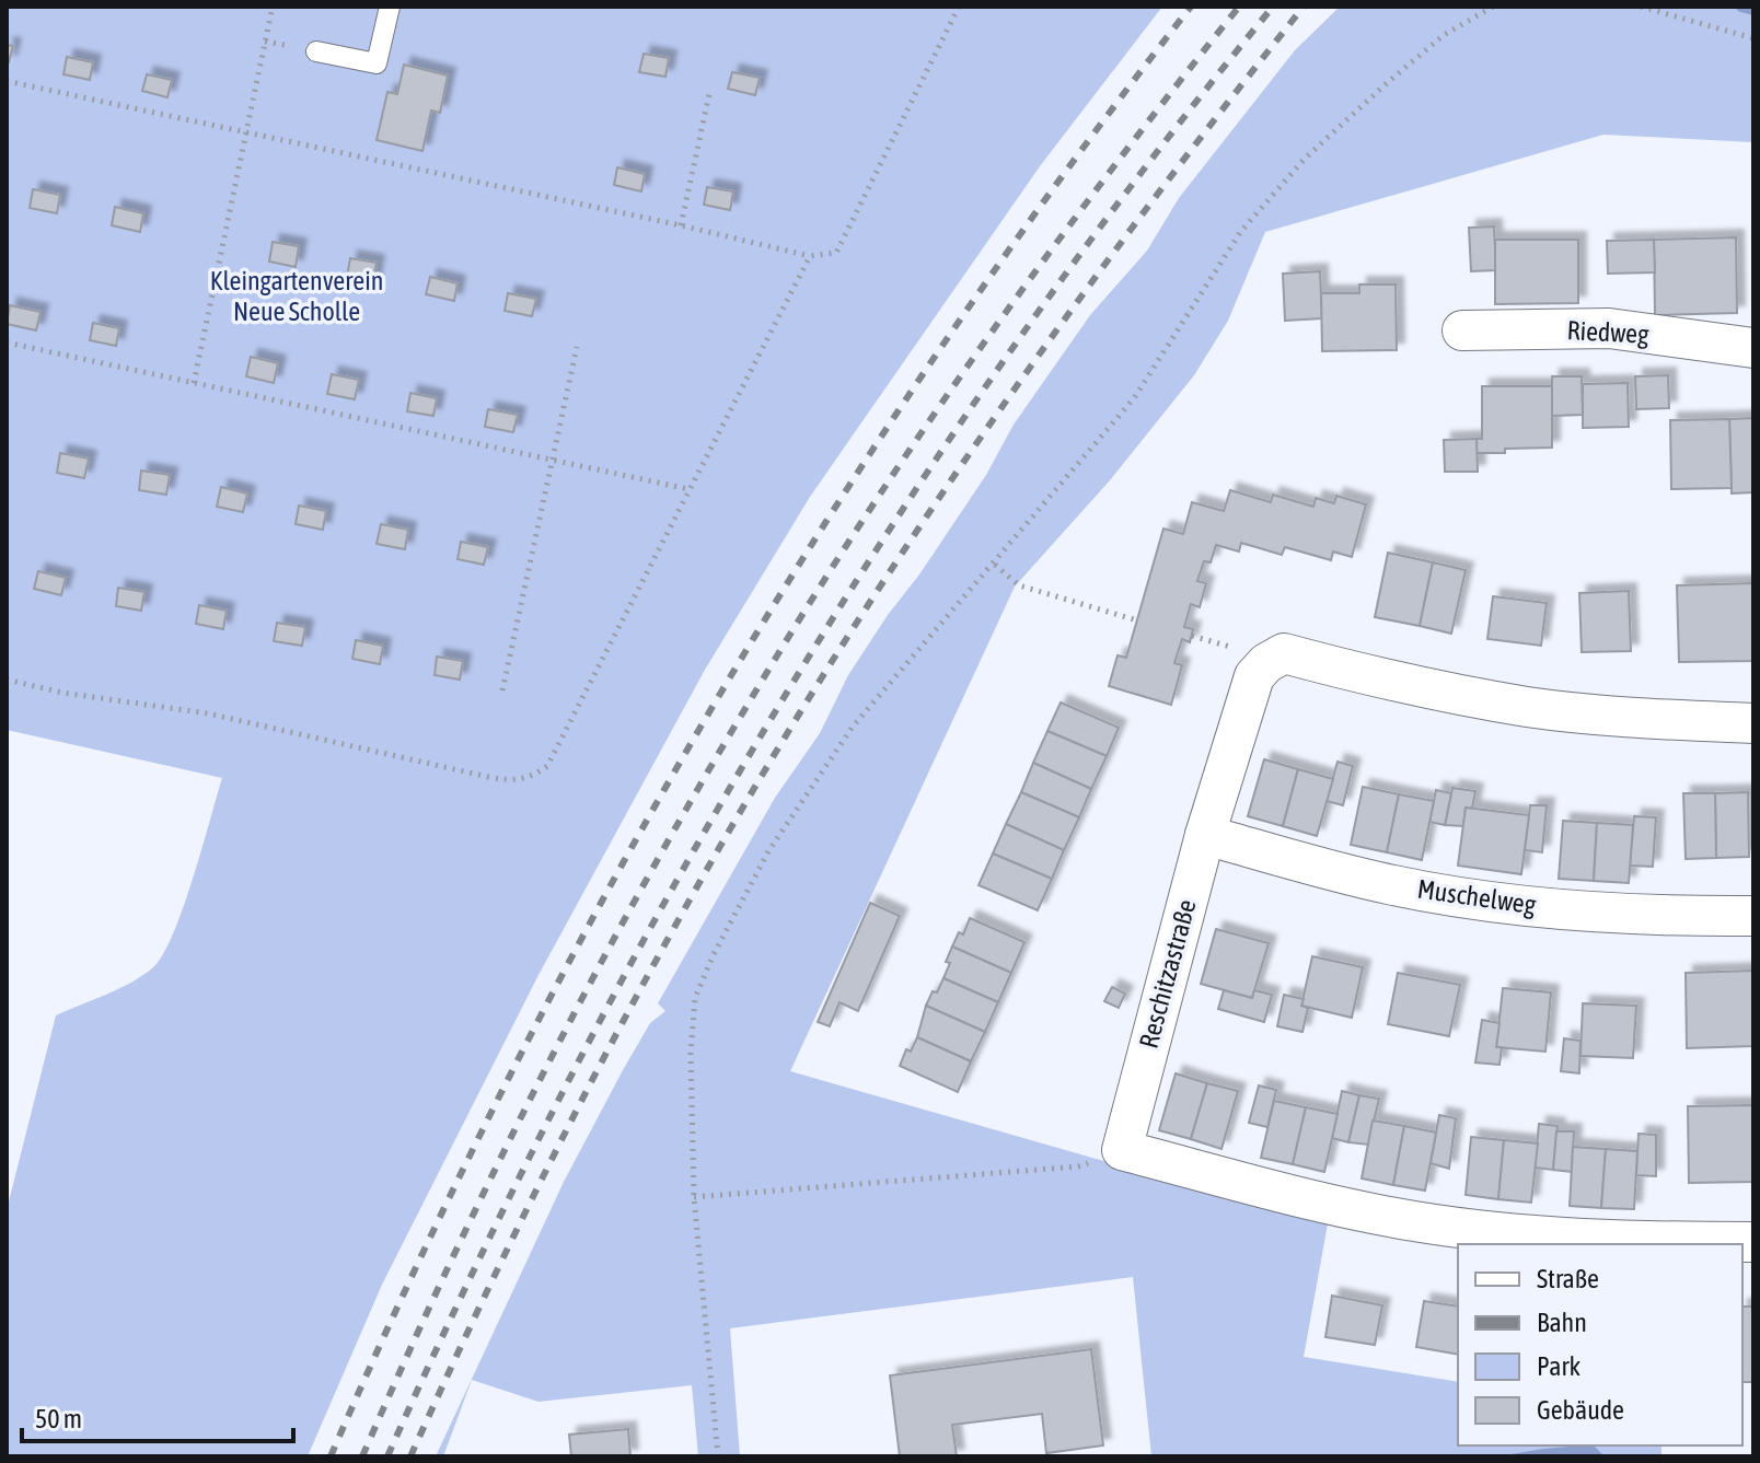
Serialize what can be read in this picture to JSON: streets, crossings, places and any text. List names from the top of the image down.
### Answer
{
  "streets": {
    "street": ["Riedweg", "Muschelweg", "Reschitzastraße"]
  },
  "crossings": [
    ["Muschelweg", "Reschitzastraße"]
  ],
  "parks": ["Kleingartenverein Neue Scholle"],
  "legend": [
    "Straße",
    "Bahn",
    "Park",
    "Gebäude"
  ],
  "scale_bar": "50 m"
}
